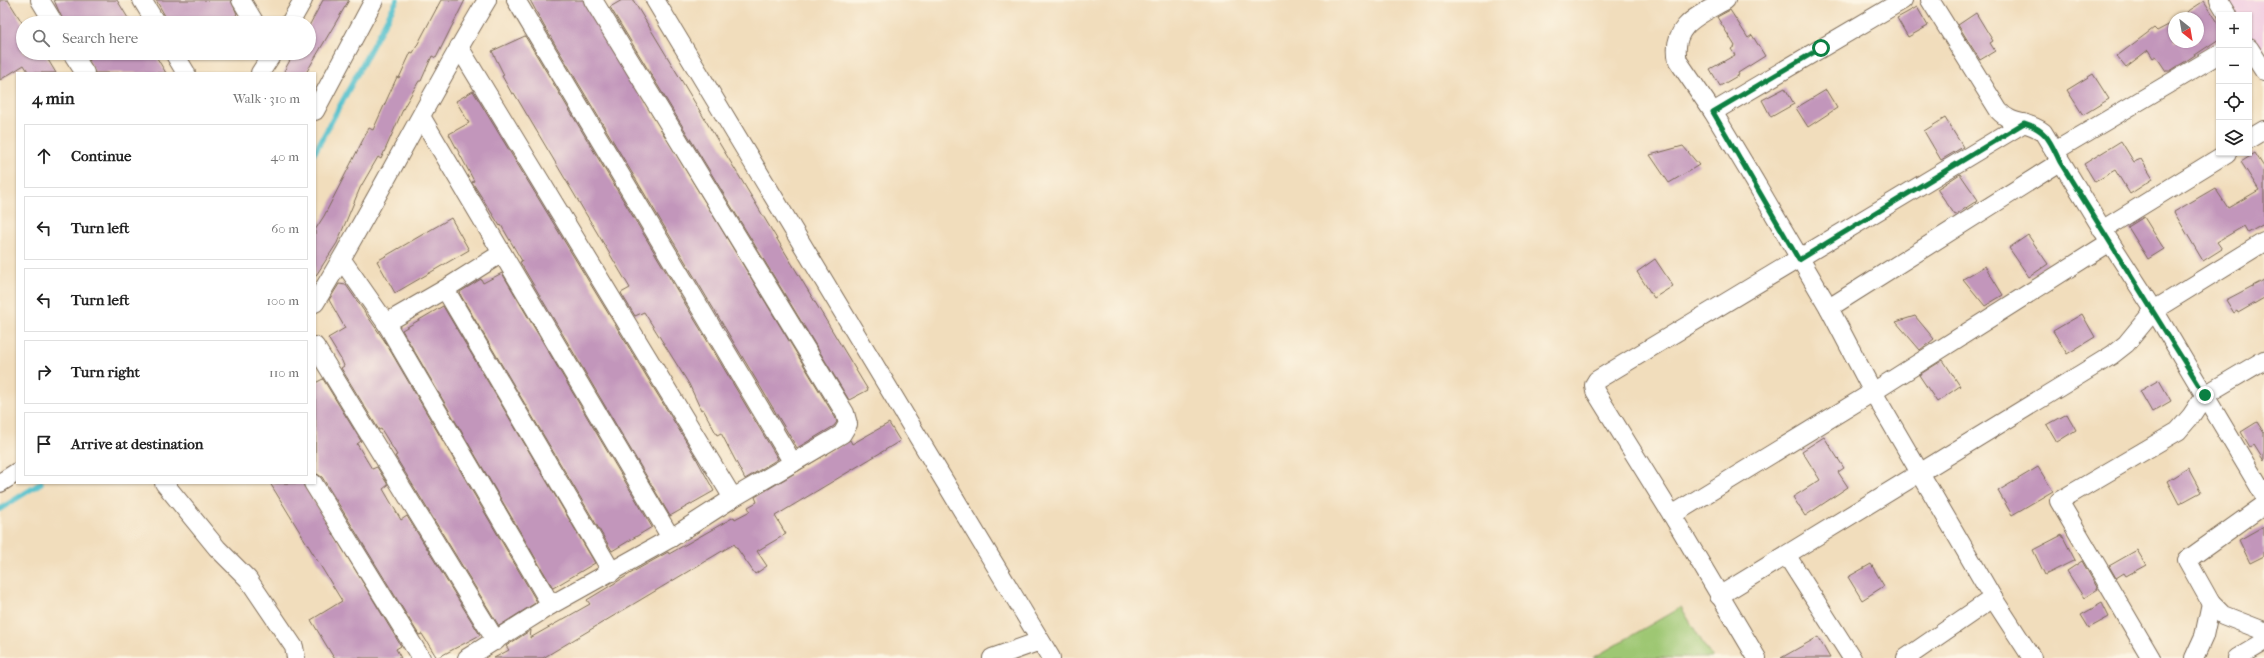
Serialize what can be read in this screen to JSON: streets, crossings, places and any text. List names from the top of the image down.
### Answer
{
  "north": "bottom right",
  "page": {
    "map_buttons": ["+", "−"],
    "search": "Search here",
    "heading": ["4 min", "Walk · 310 m"],
    "list": [
      ["Continue", "40 m"],
      ["Turn left", "60 m"],
      ["Turn left", "100 m"],
      ["Turn right", "110 m"],
      "Arrive at destination"
    ]
  }
}
